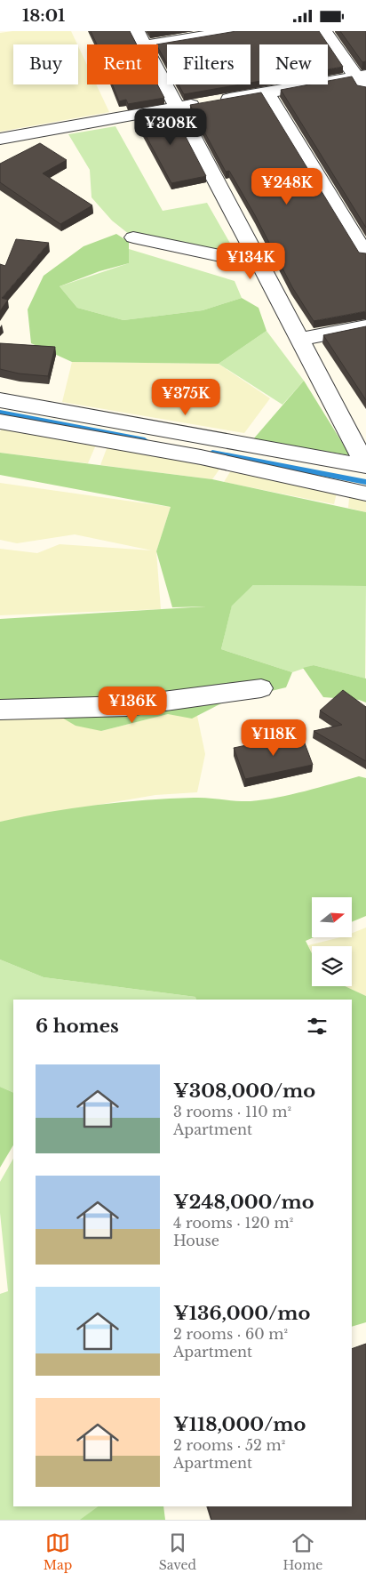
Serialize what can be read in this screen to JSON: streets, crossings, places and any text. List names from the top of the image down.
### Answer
{
  "north": "right",
  "page": {
    "status": "18:01",
    "chip": [
      "Buy",
      "Rent",
      "Filters",
      "New"
    ],
    "price": [
      "¥308K",
      "¥248K",
      "¥134K",
      "¥375K",
      "¥136K",
      "¥118K"
    ],
    "heading": "6 homes",
    "list": [
      {
        "name": "¥308,000/mo",
        "note": "3 rooms · 110 m² · Apartment"
      },
      {
        "name": "¥248,000/mo",
        "note": "4 rooms · 120 m² · House"
      },
      {
        "name": "¥136,000/mo",
        "note": "2 rooms · 60 m² · Apartment"
      },
      {
        "name": "¥118,000/mo",
        "note": "2 rooms · 52 m² · Apartment"
      }
    ],
    "tabs": ["Map", "Saved", "Home"]
  }
}
